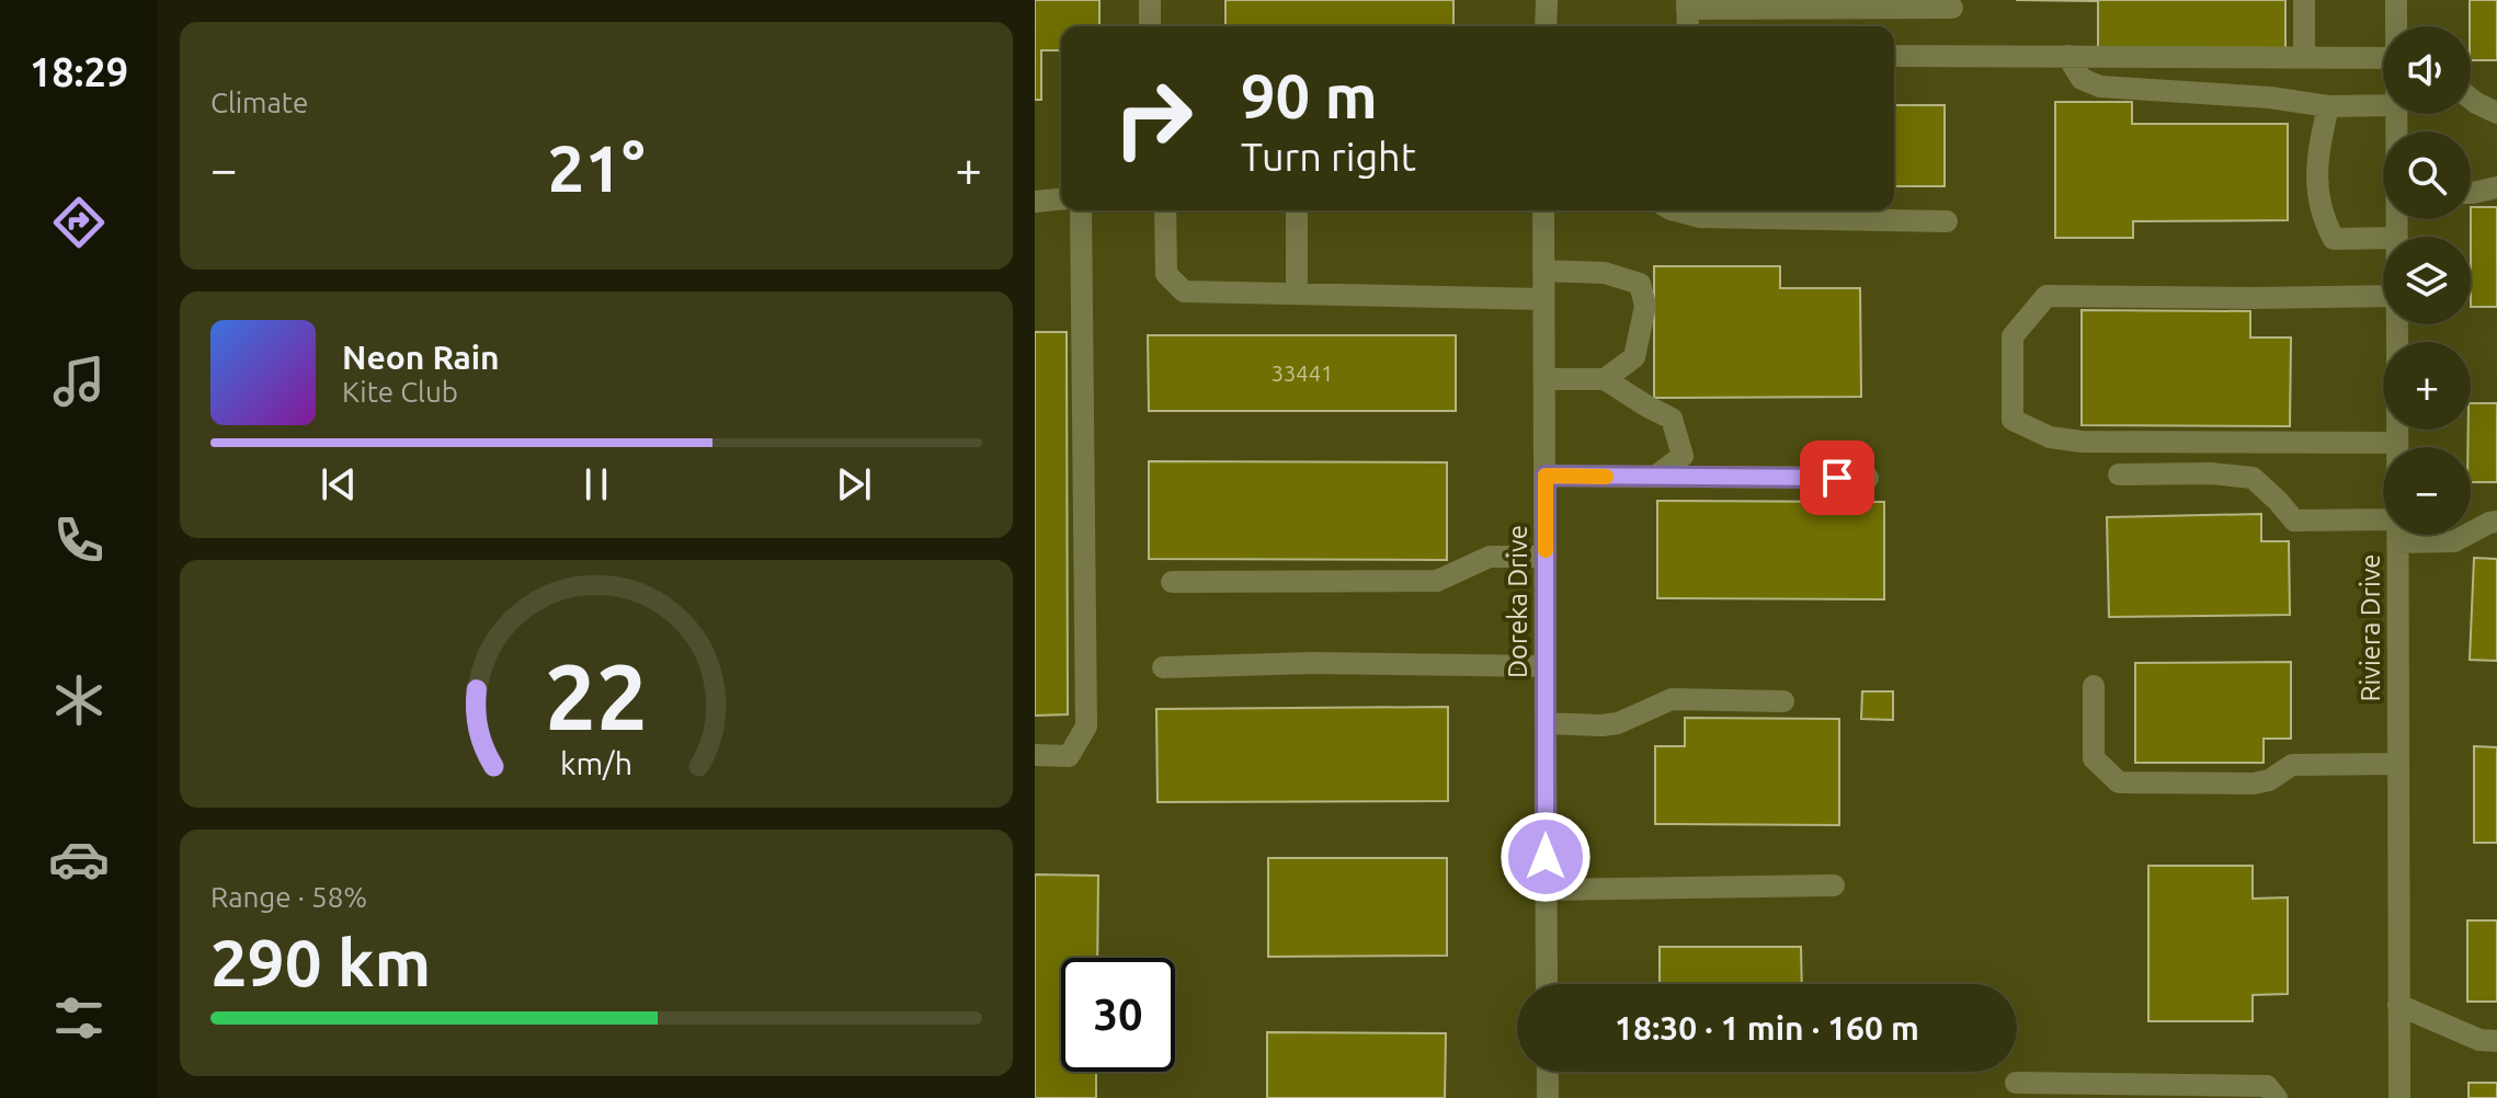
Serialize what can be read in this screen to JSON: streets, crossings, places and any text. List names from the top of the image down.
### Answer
{
  "streets": {
    "street": ["Doreka Drive", "Riviera Drive"]
  },
  "house_numbers": ["33441"],
  "page": {
    "tabs": "18:29",
    "tile": [
      "Climate",
      ["Range · 58%", "290 km"]
    ],
    "map_buttons": ["+", "−"],
    "turn": ["90 m", "Turn right"],
    "heat": ["−", "21°", "+"],
    "song": ["Neon Rain", "Kite Club"],
    "limit": "30",
    "trip": "18:30 · 1 min · 160 m",
    "gauge": ["22", "km/h"]
  }
}
